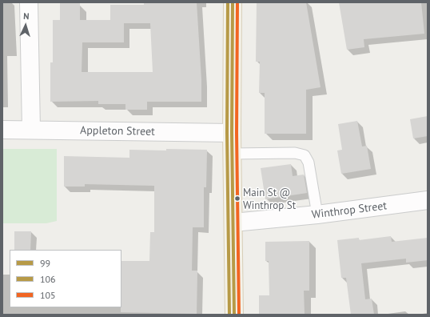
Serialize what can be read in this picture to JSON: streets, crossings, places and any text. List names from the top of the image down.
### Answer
{
  "streets": {
    "street": ["Appleton Street", "Winthrop Street"]
  },
  "places": ["Main St @ Winthrop St"],
  "lines": ["transit line 99", "transit line 106", "transit line 105"],
  "legend": ["99", "106", "105"],
  "north": "top"
}
